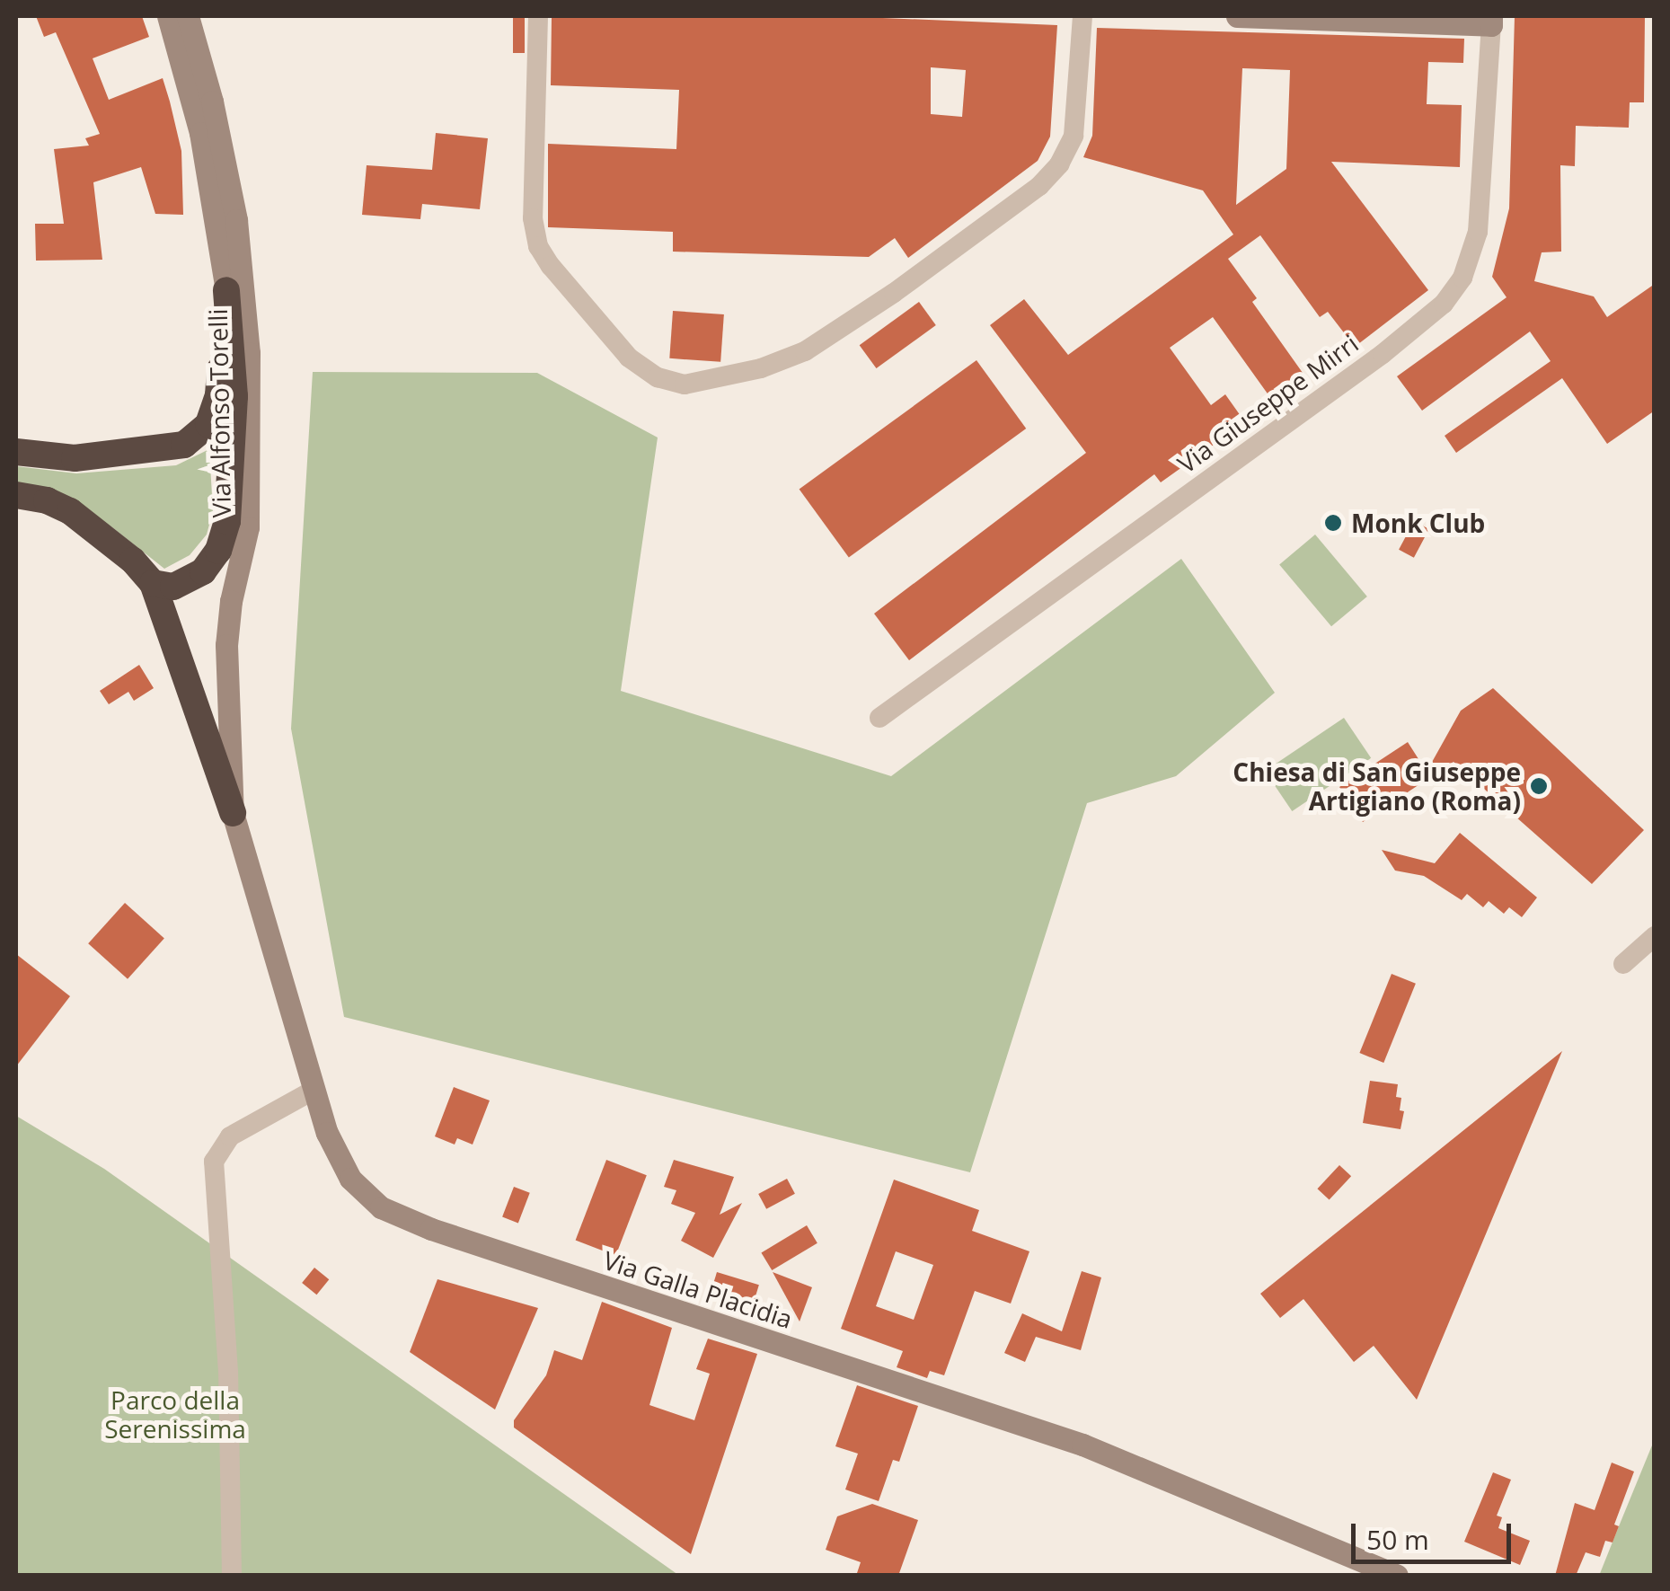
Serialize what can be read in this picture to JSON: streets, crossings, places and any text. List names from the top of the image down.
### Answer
{
  "streets": {
    "main road": ["Via Alfonso Torelli", "Via Galla Placidia"],
    "street": ["Via Giuseppe Mirri"]
  },
  "crossings": [
    ["Via Alfonso Torelli", "Via Galla Placidia"]
  ],
  "parks": ["Parco della Serenissima"],
  "places": ["Monk Club", "Chiesa di San Giuseppe Artigiano (Roma)"],
  "scale_bar": "50 m"
}
